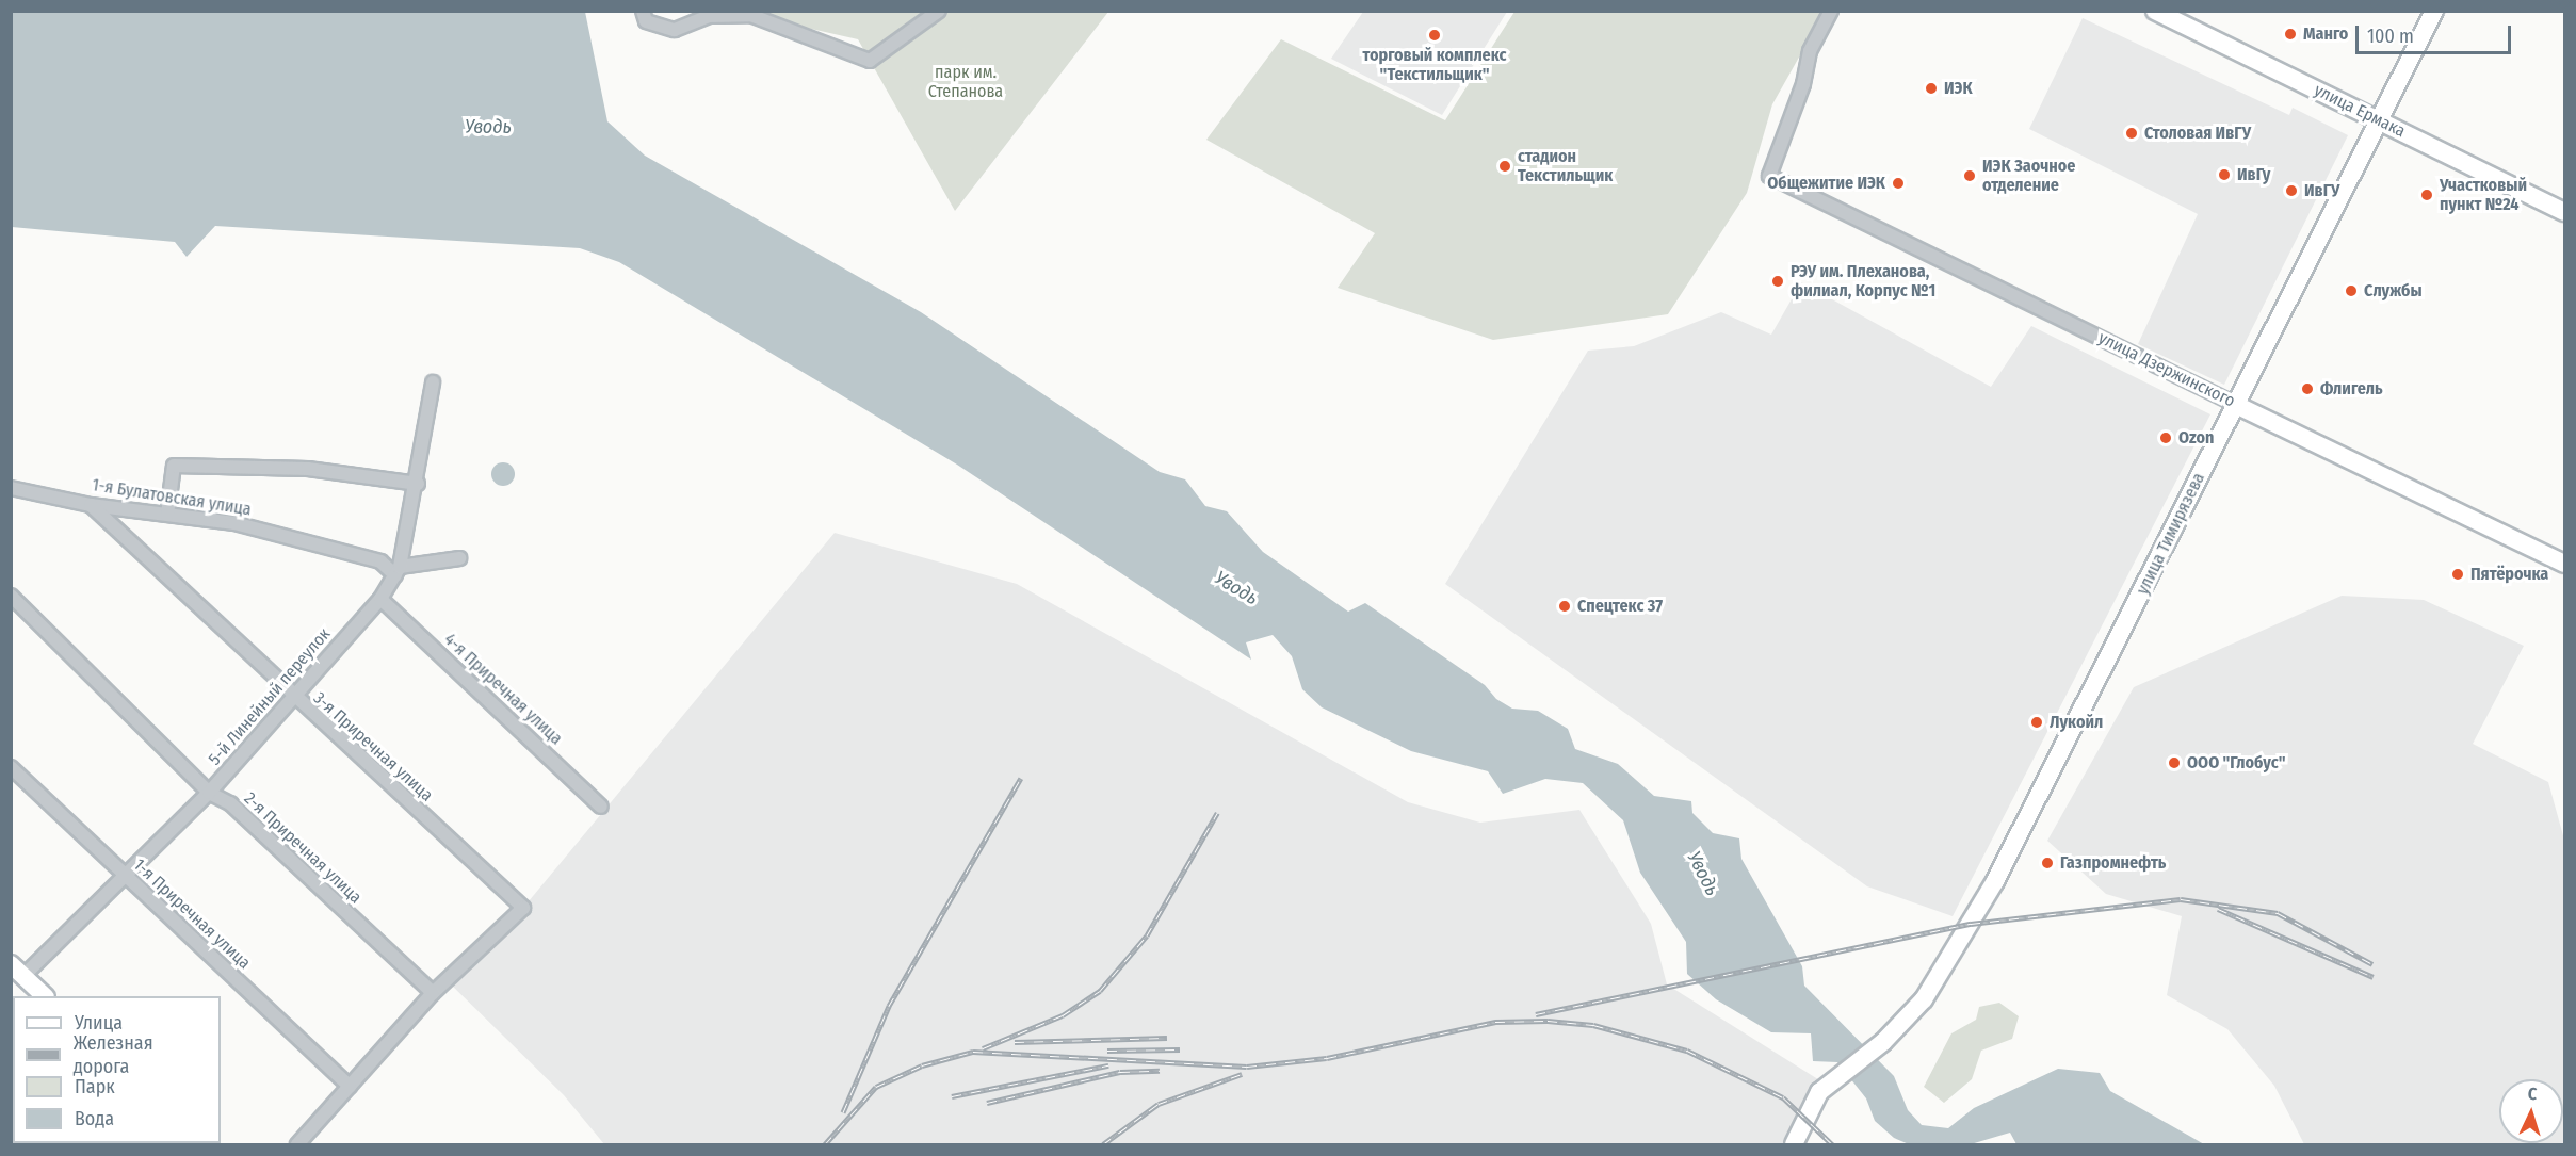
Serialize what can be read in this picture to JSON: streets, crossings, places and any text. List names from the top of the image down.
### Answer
{
  "streets": {
    "main road": ["улица Ермака", "улица Дзержинского", "улица Тимирязева"],
    "street": [
      "1-я Булатовская улица",
      "4-я Приречная улица",
      "5-й Линейный переулок",
      "3-я Приречная улица",
      "2-я Приречная улица",
      "1-я Приречная улица"
    ]
  },
  "crossings": [
    ["улица Ермака", "улица Тимирязева"],
    ["улица Дзержинского", "улица Тимирязева"],
    ["1-я Булатовская улица", "5-й Линейный переулок"],
    ["1-я Булатовская улица", "3-я Приречная улица"],
    ["4-я Приречная улица", "5-й Линейный переулок"],
    ["5-й Линейный переулок", "3-я Приречная улица"],
    ["5-й Линейный переулок", "2-я Приречная улица"],
    ["5-й Линейный переулок", "1-я Приречная улица"],
    ["3-я Приречная улица", "2-я Приречная улица"]
  ],
  "water": ["Уводь"],
  "parks": ["парк им. Степанова"],
  "places": [
    "Манго",
    "торговый комплекс \"Текстильщик\"",
    "ИЭК",
    "Столовая ИвГУ",
    "стадион Текстильщик",
    "ИвГу",
    "ИЭК Заочное отделение",
    "Общежитие ИЭК",
    "ИвГУ",
    "Участковый пункт №24",
    "РЭУ им. Плеханова, филиал, Корпус №1",
    "Службы",
    "Флигель",
    "Ozon",
    "Пятёрочка",
    "Спецтекс 37",
    "Лукойл",
    "ООО \"Глобус\"",
    "Газпромнефть"
  ],
  "legend": [
    "Улица",
    "Железная дорога",
    "Парк",
    "Вода"
  ],
  "scale_bar": "100 m",
  "north": "top"
}
